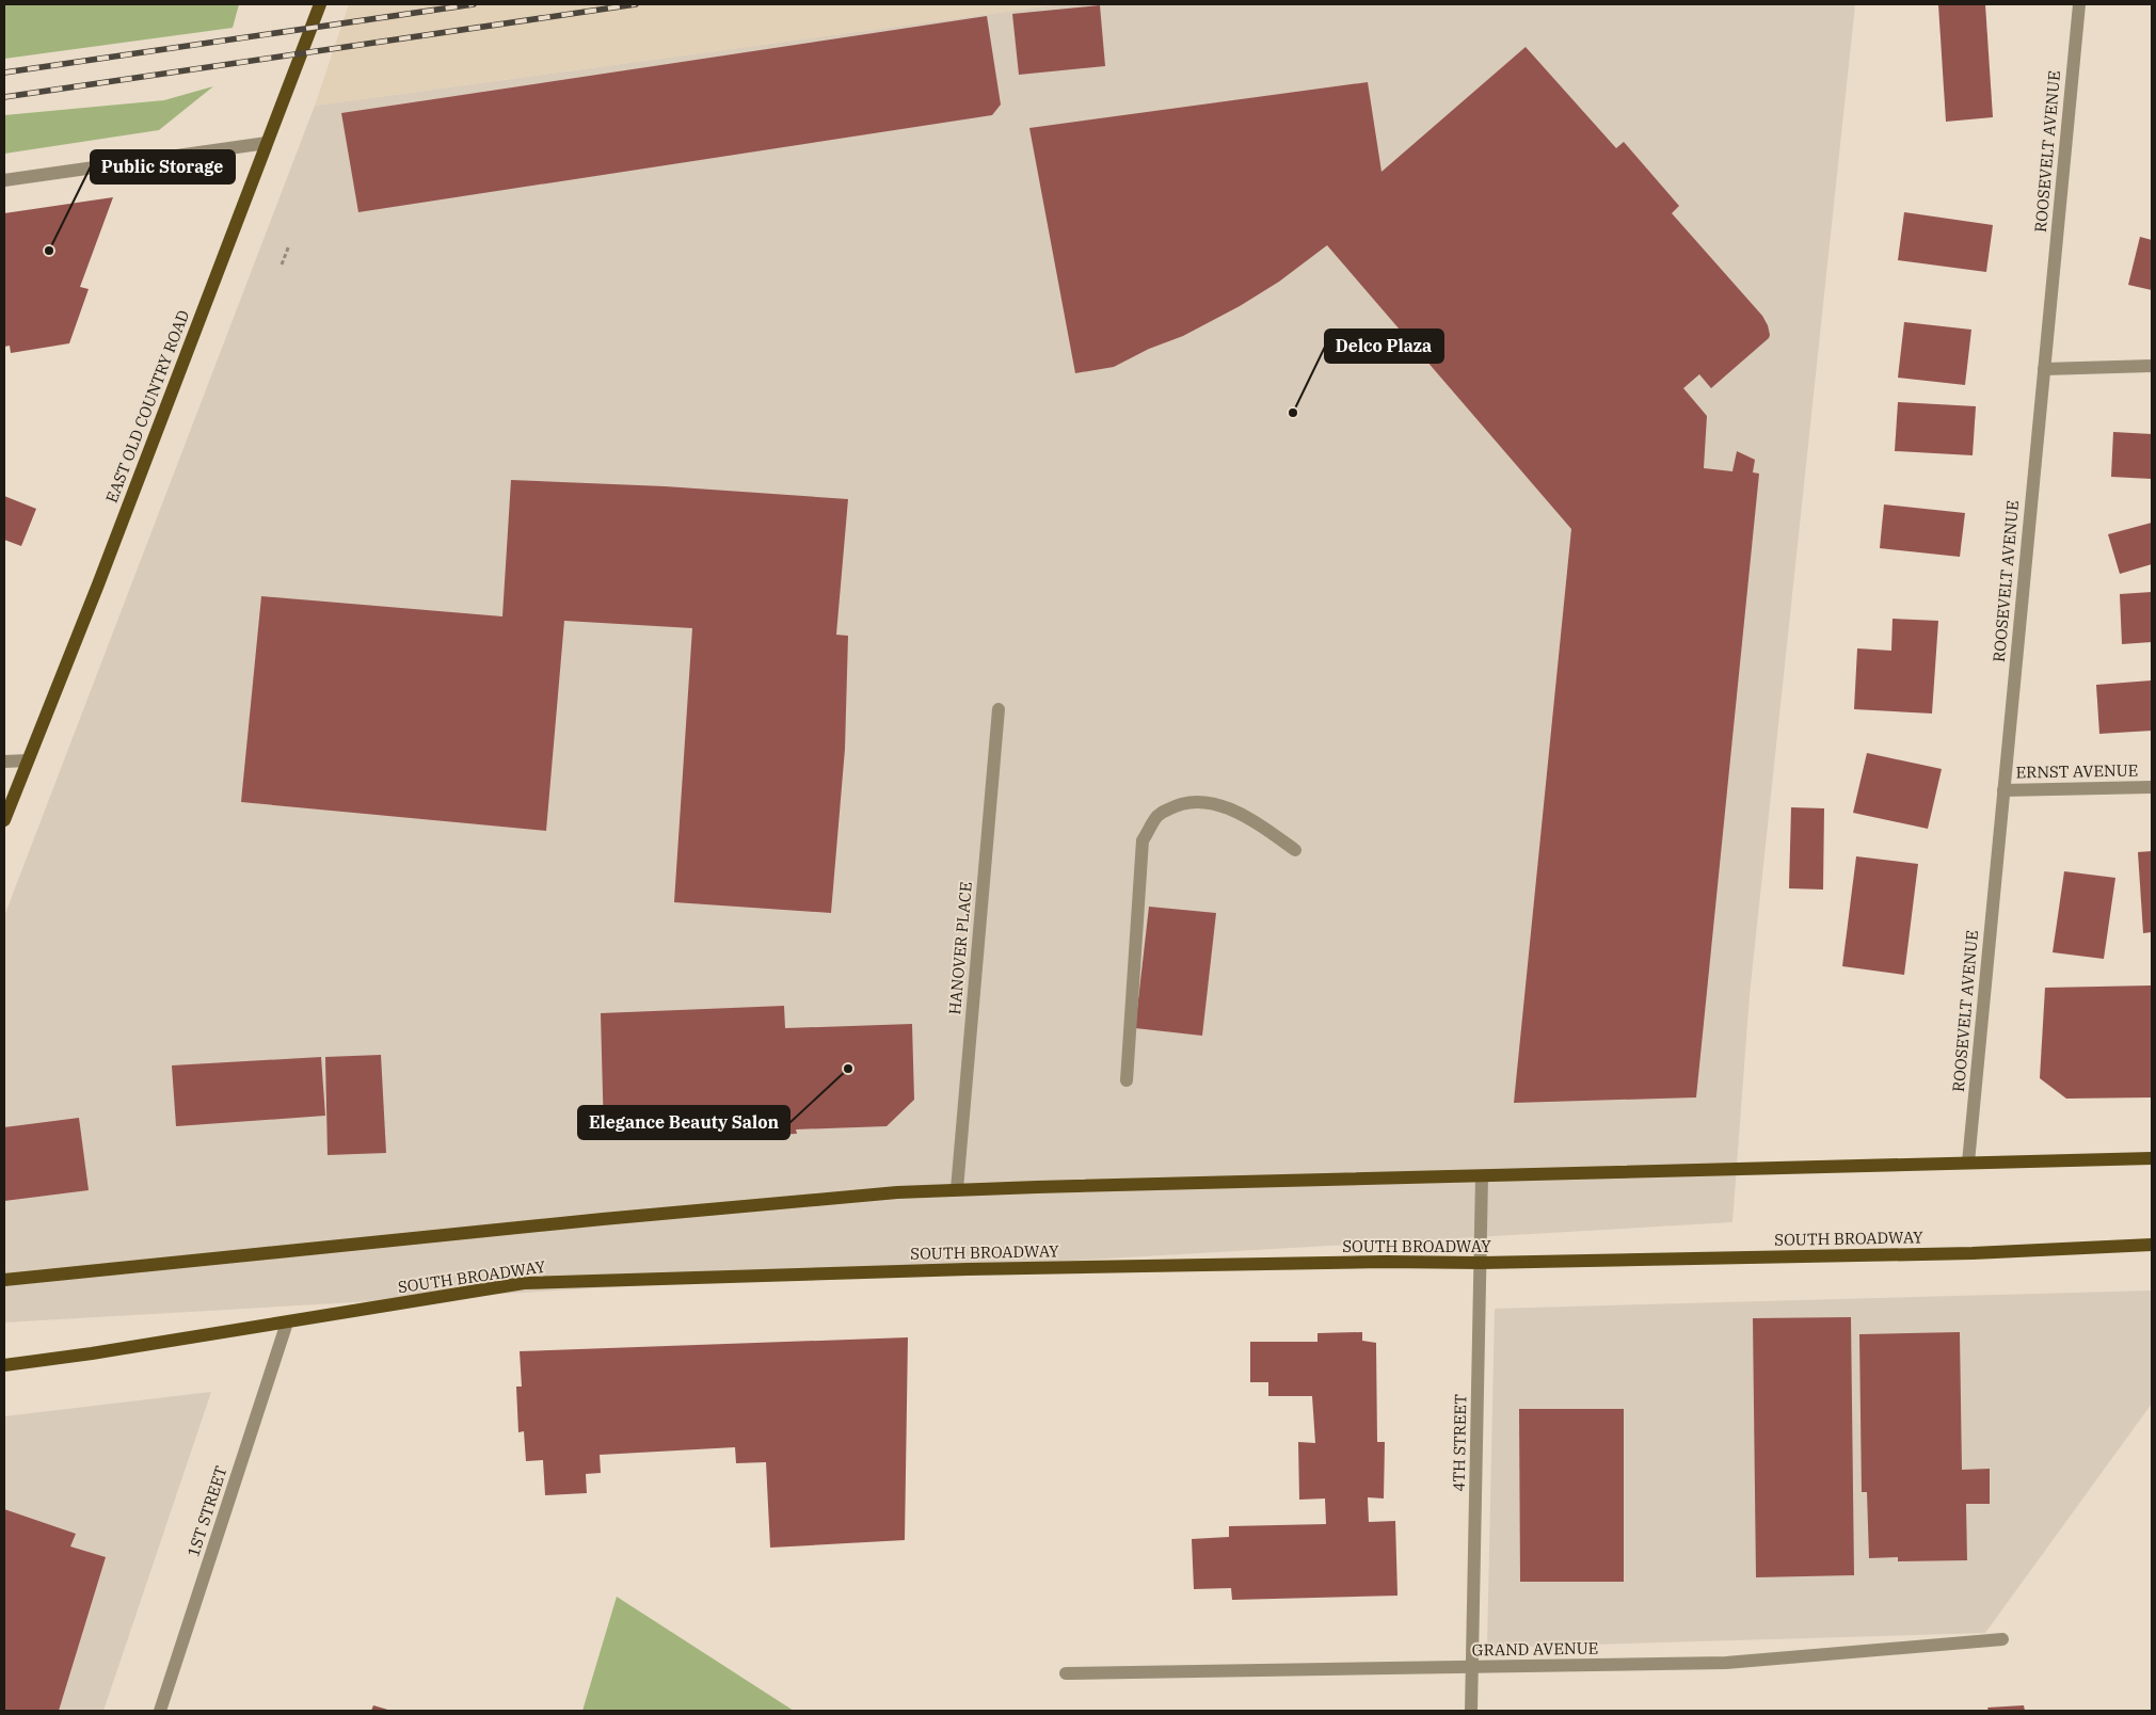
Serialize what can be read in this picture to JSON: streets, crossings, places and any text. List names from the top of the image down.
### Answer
{
  "streets": {
    "main road": ["EAST OLD COUNTRY ROAD", "SOUTH BROADWAY"],
    "street": [
      "ROOSEVELT AVENUE",
      "ERNST AVENUE",
      "HANOVER PLACE",
      "4TH STREET",
      "1ST STREET",
      "GRAND AVENUE"
    ]
  },
  "crossings": [
    ["ROOSEVELT AVENUE", "ERNST AVENUE"],
    ["SOUTH BROADWAY", "4TH STREET"],
    ["SOUTH BROADWAY", "1ST STREET"],
    ["4TH STREET", "GRAND AVENUE"]
  ],
  "places": ["Public Storage", "Delco Plaza", "Elegance Beauty Salon"]
}
